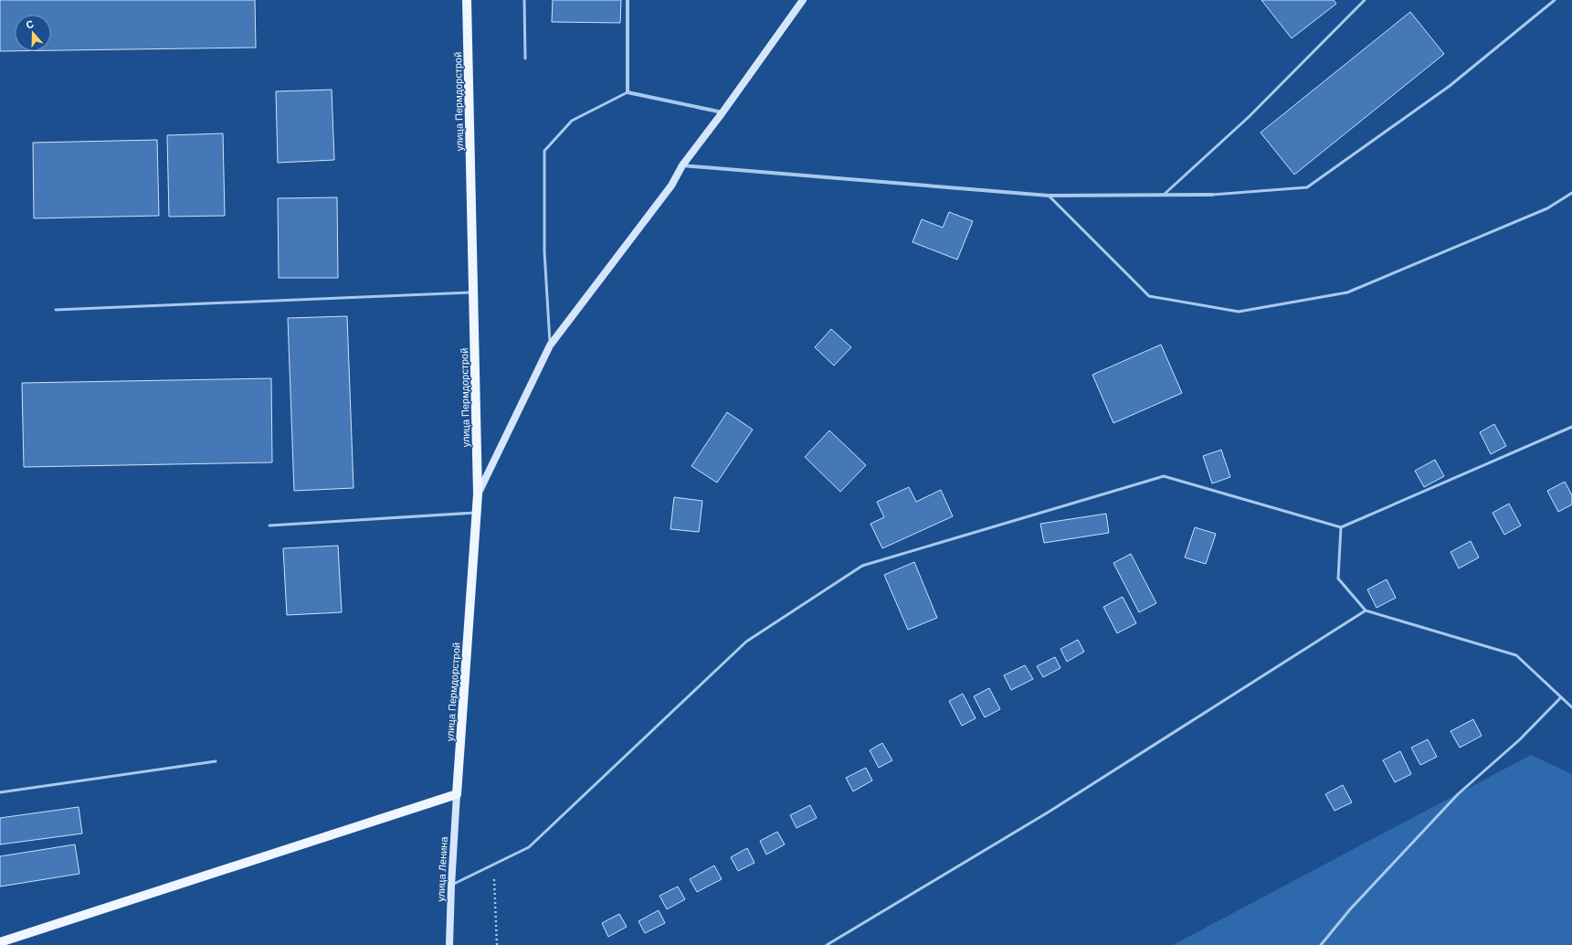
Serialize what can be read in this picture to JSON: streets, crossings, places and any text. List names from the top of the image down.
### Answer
{
  "streets": {
    "main road": ["улица Пермдорстрой"],
    "street": ["улица Ленина"]
  },
  "crossings": [
    ["улица Пермдорстрой", "улица Ленина"]
  ],
  "north": "top"
}
